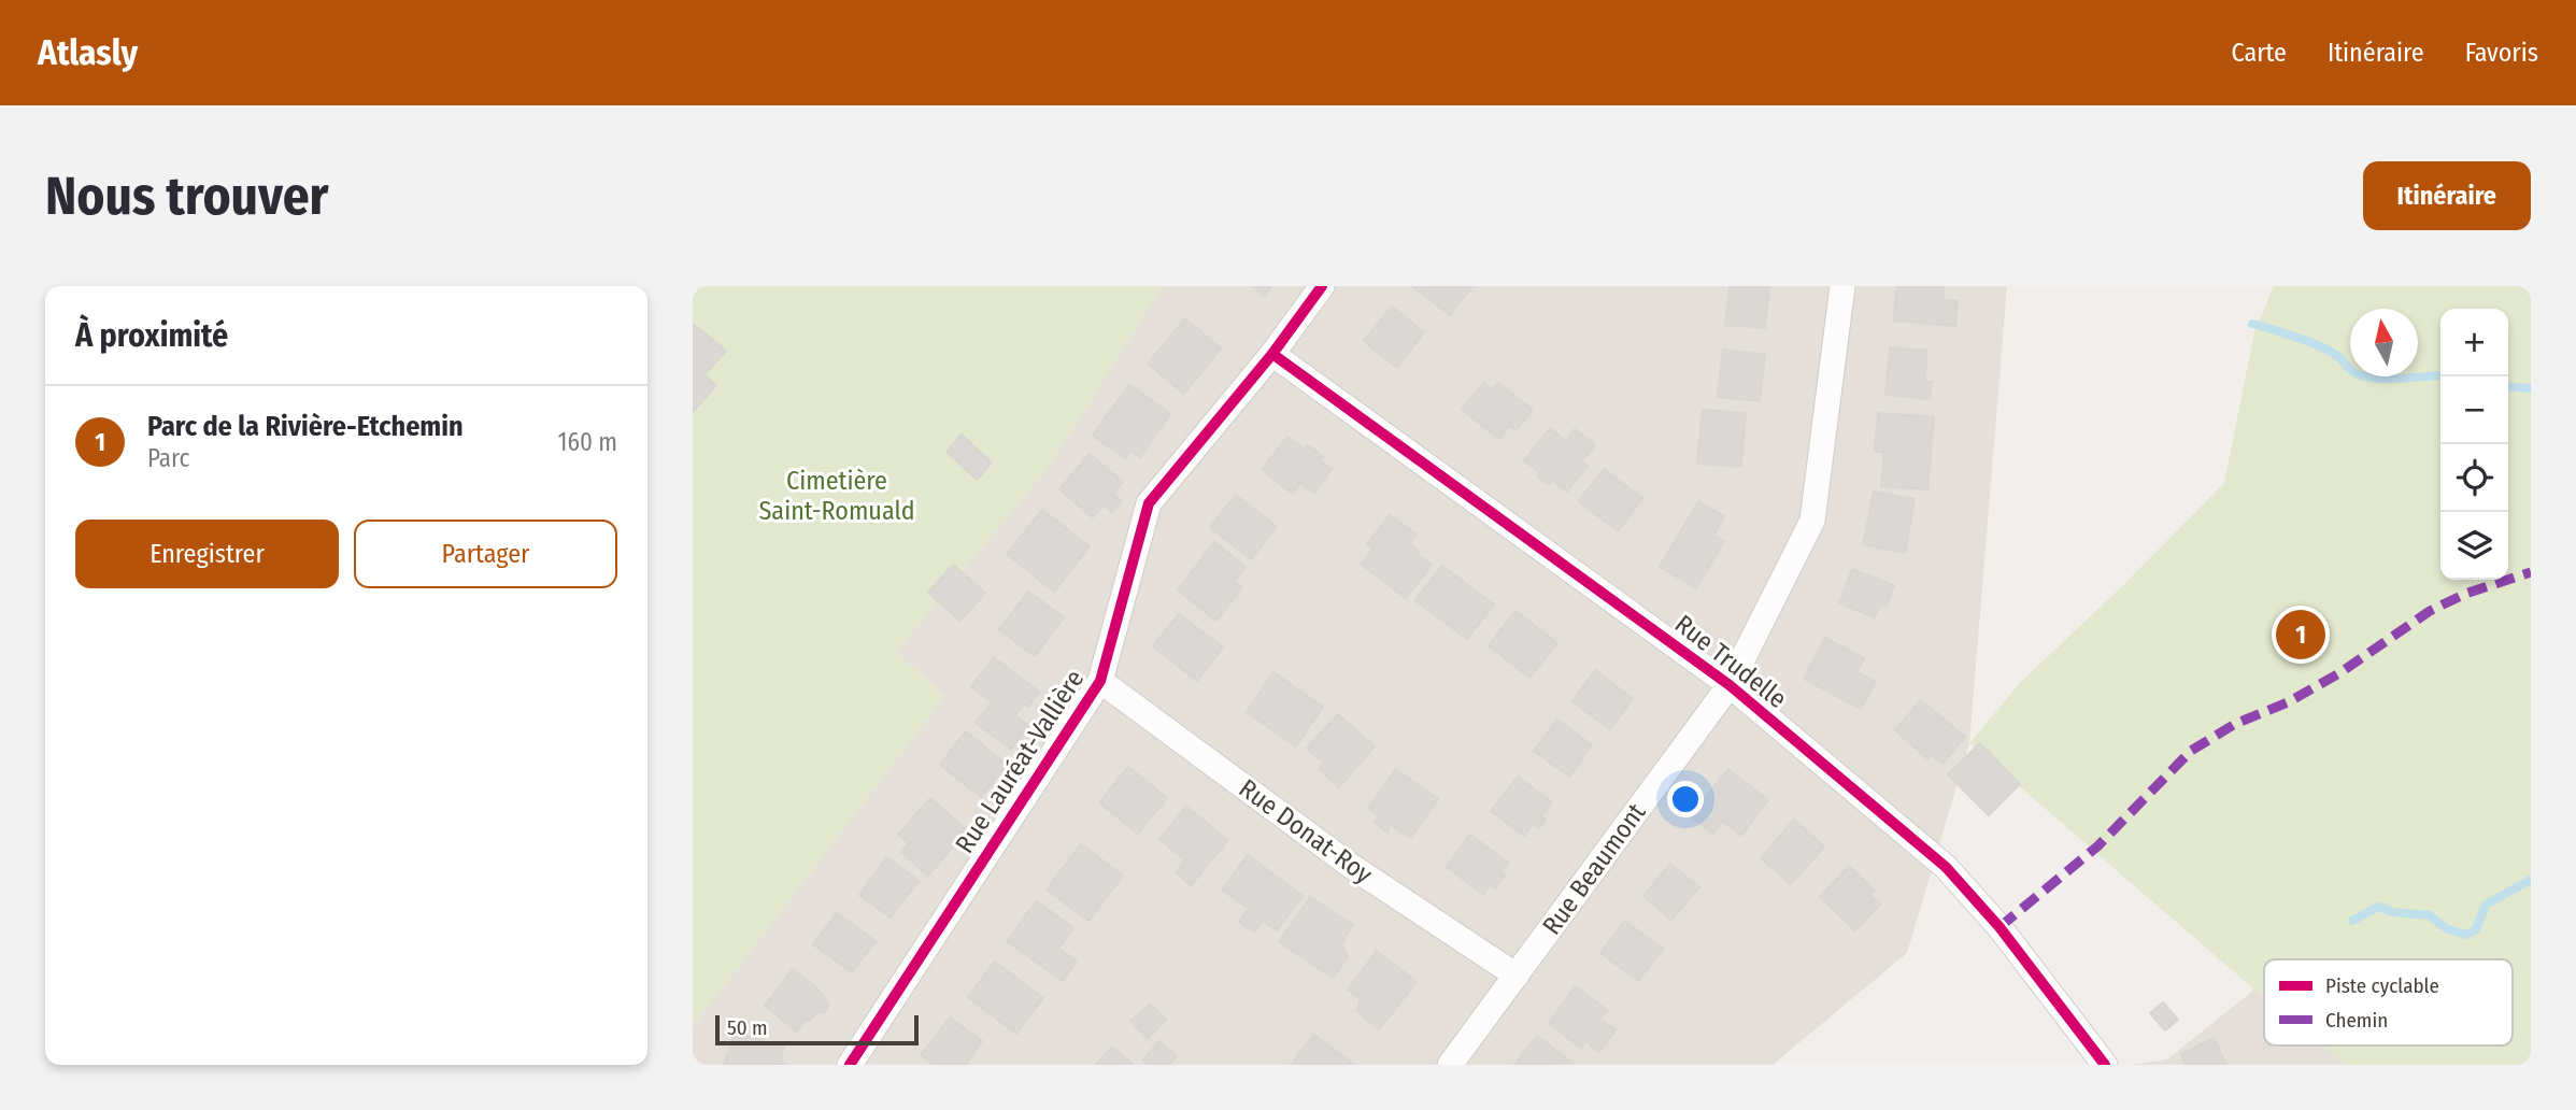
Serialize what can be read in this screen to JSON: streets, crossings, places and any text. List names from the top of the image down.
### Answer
{
  "streets": {
    "street": [
      "Rue Trudelle",
      "Rue Lauréat-Vallière",
      "Rue Donat-Roy",
      "Rue Beaumont"
    ]
  },
  "crossings": [
    ["Rue Trudelle", "Rue Lauréat-Vallière"],
    ["Rue Trudelle", "Rue Beaumont"],
    ["Rue Lauréat-Vallière", "Rue Donat-Roy"],
    ["Rue Donat-Roy", "Rue Beaumont"]
  ],
  "parks": ["Cimetière Saint-Romuald"],
  "legend": ["Piste cyclable", "Chemin"],
  "scale_bar": "50 m",
  "north": "top",
  "page": {
    "header": "Atlasly",
    "nav": ["Carte", "Itinéraire", "Favoris"],
    "buttons": [
      "Itinéraire",
      ["Enregistrer", "Partager"]
    ],
    "title": "Nous trouver",
    "heading": "À proximité",
    "map_buttons": ["+", "−"],
    "list": [
      {
        "mark": "1",
        "name": "Parc de la Rivière-Etchemin",
        "note": "Parc",
        "value": "160 m"
      }
    ],
    "pins": "1",
    "scale": "50 m"
  }
}
